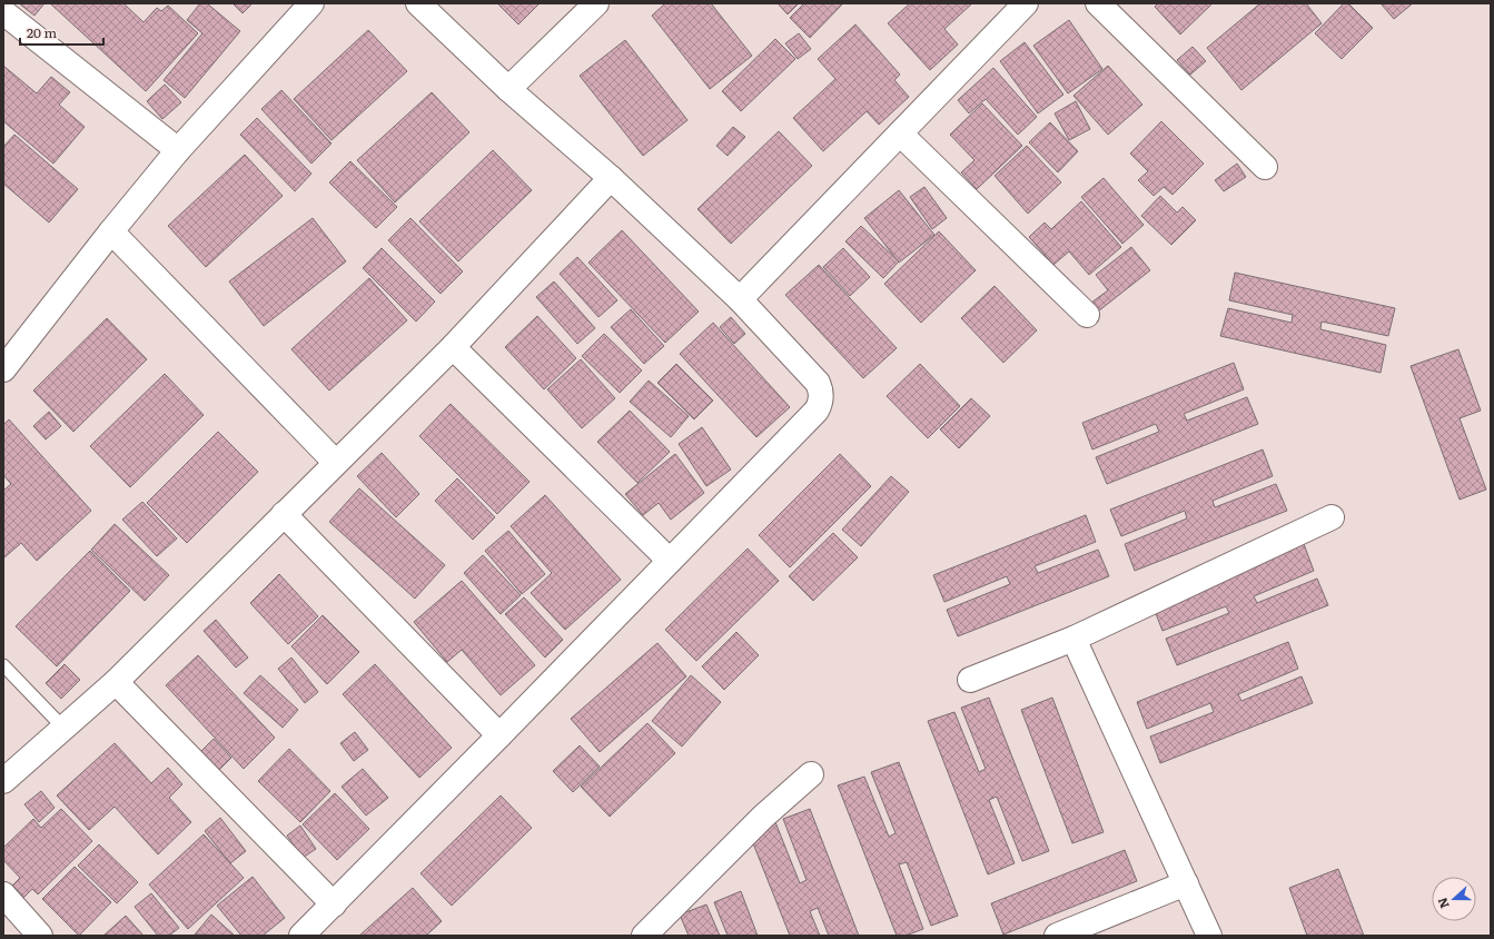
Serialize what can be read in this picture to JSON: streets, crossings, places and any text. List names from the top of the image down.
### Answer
{
  "scale_bar": "20 m",
  "north": "left"
}
